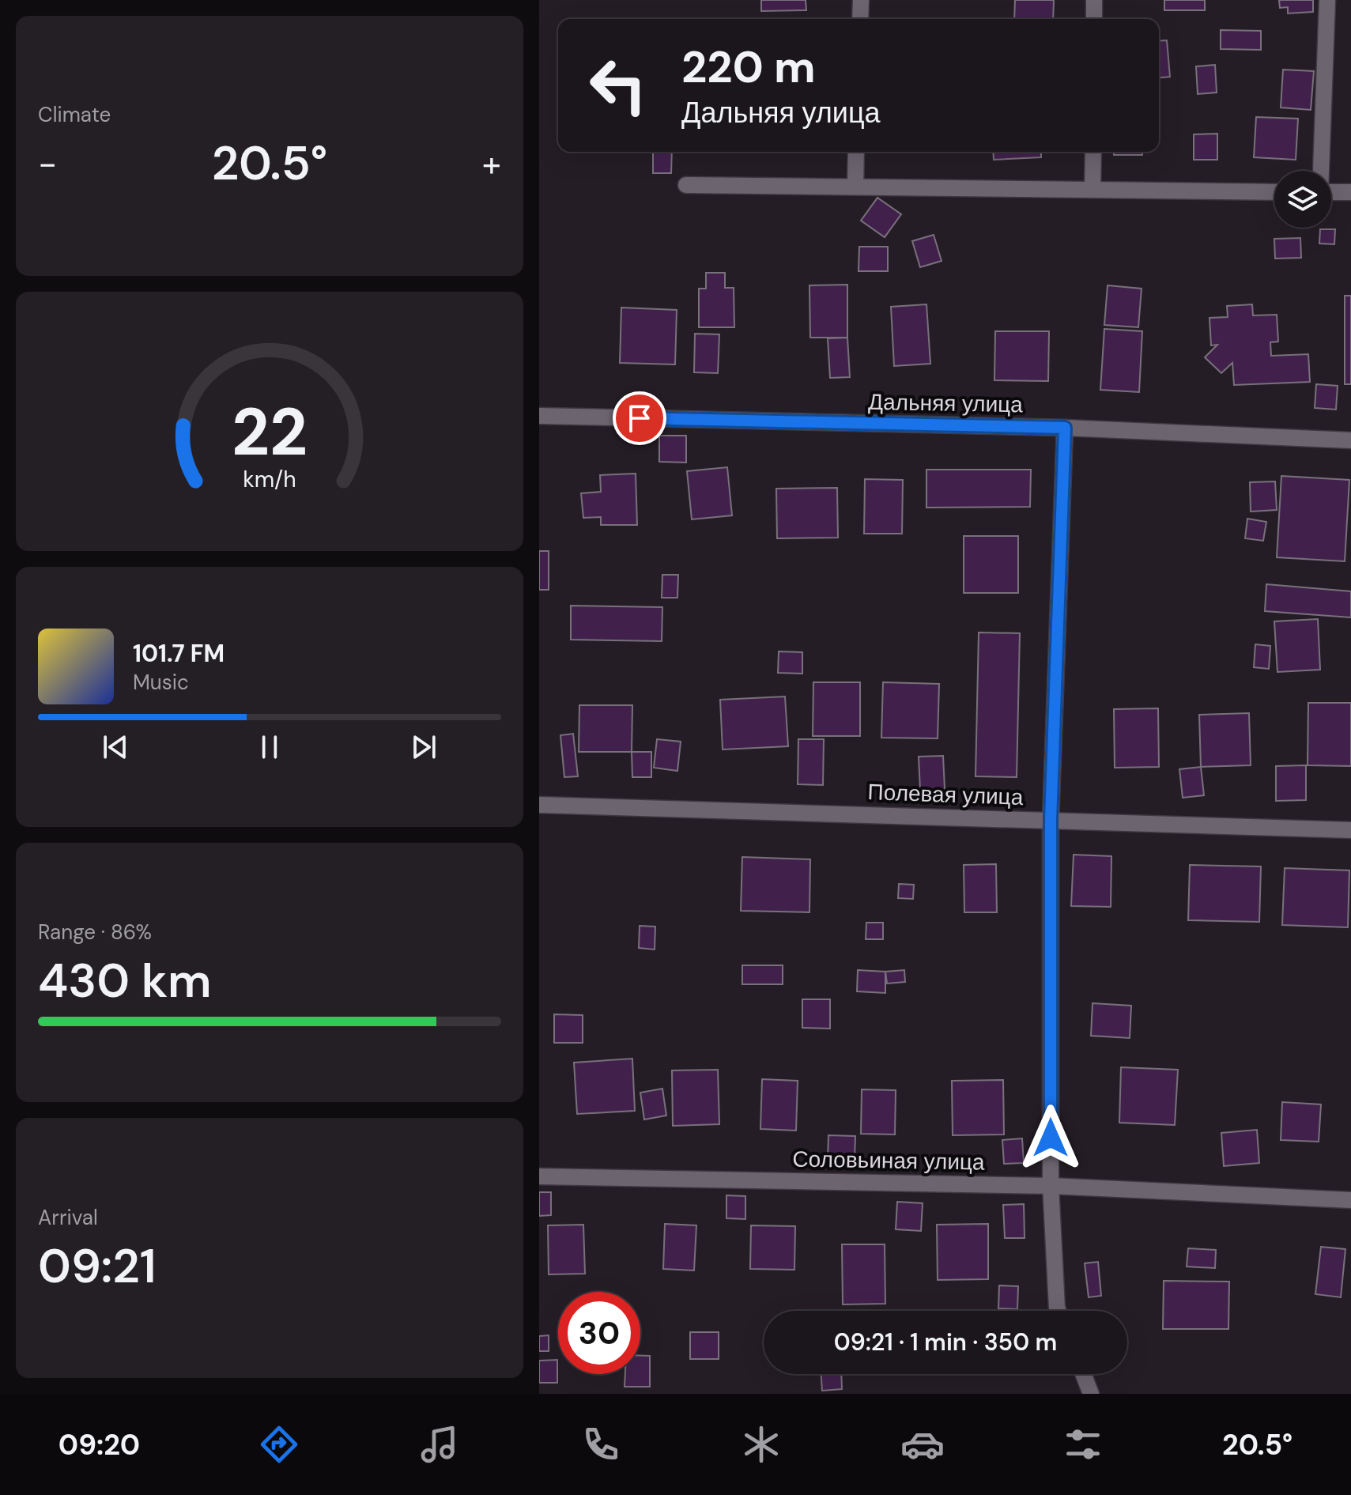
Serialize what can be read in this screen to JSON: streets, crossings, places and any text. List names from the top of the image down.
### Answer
{
  "streets": {
    "street": ["Дальняя улица", "Полевая улица", "Соловьиная улица"]
  },
  "page": {
    "tile": [
      "Climate",
      ["Range · 86%", "430 km"],
      ["Arrival", "09:21"]
    ],
    "turn": ["220 m", "Дальняя улица"],
    "heat": ["−", "20.5°", "+"],
    "song": ["101.7 FM", "Music"],
    "limit": "30",
    "trip": "09:21 · 1 min · 350 m",
    "tabs": ["09:20", "20.5°"],
    "gauge": ["22", "km/h"]
  }
}
